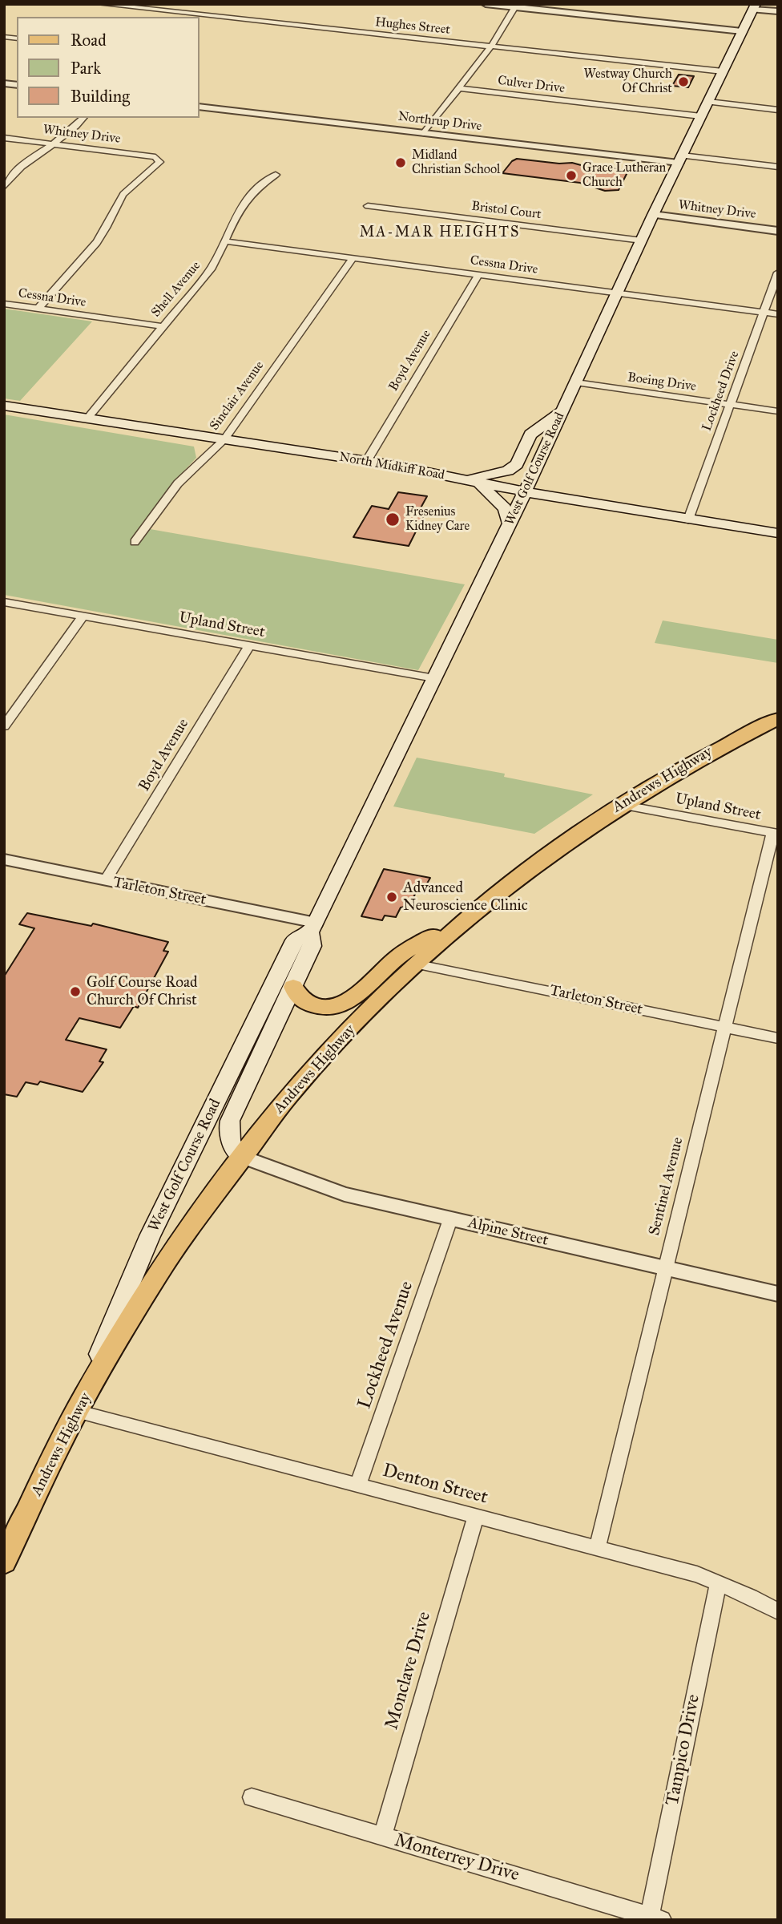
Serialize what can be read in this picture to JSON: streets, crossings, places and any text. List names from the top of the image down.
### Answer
{
  "streets": {
    "main road": ["North Midkiff Road", "West Golf Course Road", "Andrews Highway"],
    "street": [
      "Hughes Street",
      "Culver Drive",
      "Northrup Drive",
      "Whitney Drive",
      "Bristol Court",
      "Cessna Drive",
      "Shell Avenue",
      "Boyd Avenue",
      "Boeing Drive",
      "Lockheed Drive",
      "Sinclair Avenue",
      "Upland Street",
      "Tarleton Street",
      "Sentinel Avenue",
      "Alpine Street",
      "Lockheed Avenue",
      "Denton Street",
      "Monclave Drive",
      "Tampico Drive",
      "Monterrey Drive"
    ]
  },
  "crossings": [
    ["Hughes Street", "West Golf Course Road"],
    ["Culver Drive", "West Golf Course Road"],
    ["Northrup Drive", "West Golf Course Road"],
    ["Whitney Drive", "Cessna Drive"],
    ["Whitney Drive", "West Golf Course Road"],
    ["Bristol Court", "West Golf Course Road"],
    ["Cessna Drive", "Shell Avenue"],
    ["Cessna Drive", "Boyd Avenue"],
    ["Cessna Drive", "Lockheed Drive"],
    ["Cessna Drive", "Sinclair Avenue"],
    ["Cessna Drive", "West Golf Course Road"],
    ["Shell Avenue", "North Midkiff Road"],
    ["Boyd Avenue", "North Midkiff Road"],
    ["Boyd Avenue", "Upland Street"],
    ["Boyd Avenue", "Tarleton Street"],
    ["Boeing Drive", "Lockheed Drive"],
    ["Boeing Drive", "West Golf Course Road"],
    ["Lockheed Drive", "North Midkiff Road"],
    ["Sinclair Avenue", "North Midkiff Road"],
    ["North Midkiff Road", "West Golf Course Road"],
    ["West Golf Course Road", "Upland Street"],
    ["West Golf Course Road", "Andrews Highway"],
    ["West Golf Course Road", "Tarleton Street"],
    ["West Golf Course Road", "Alpine Street"],
    ["West Golf Course Road", "Denton Street"],
    ["Upland Street", "Andrews Highway"],
    ["Upland Street", "Sentinel Avenue"],
    ["Andrews Highway", "Tarleton Street"],
    ["Andrews Highway", "Alpine Street"],
    ["Andrews Highway", "Denton Street"],
    ["Tarleton Street", "Sentinel Avenue"],
    ["Sentinel Avenue", "Alpine Street"],
    ["Sentinel Avenue", "Denton Street"],
    ["Alpine Street", "Lockheed Avenue"],
    ["Lockheed Avenue", "Denton Street"],
    ["Denton Street", "Monclave Drive"],
    ["Denton Street", "Tampico Drive"],
    ["Monclave Drive", "Monterrey Drive"],
    ["Tampico Drive", "Monterrey Drive"]
  ],
  "districts": ["MA-MAR HEIGHTS"],
  "places": [
    "Westway Church Of Christ",
    "Midland Christian School",
    "Grace Lutheran Church",
    "Fresenius Kidney Care",
    "Advanced Neuroscience Clinic",
    "Golf Course Road Church Of Christ"
  ],
  "legend": ["Road", "Park", "Building"]
}
